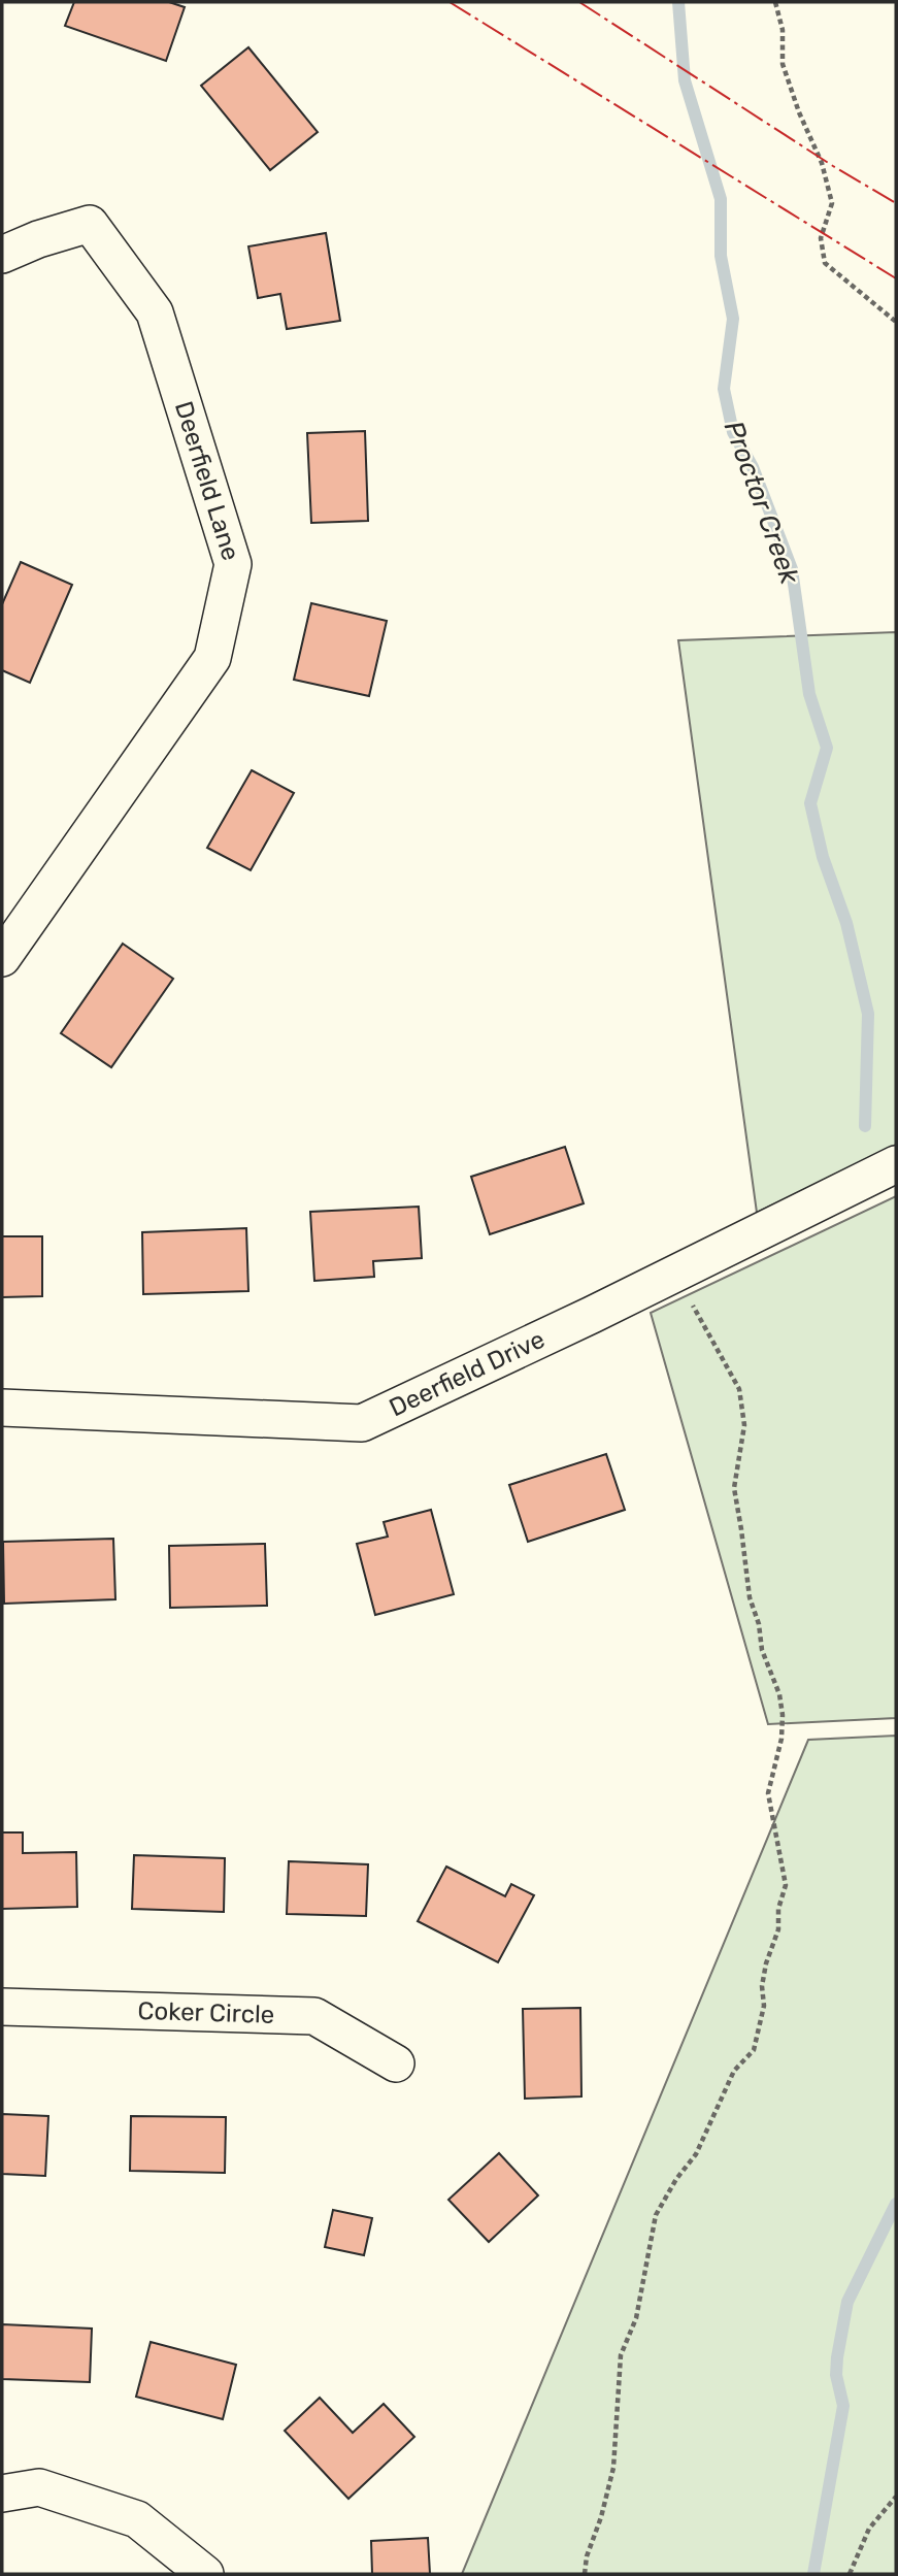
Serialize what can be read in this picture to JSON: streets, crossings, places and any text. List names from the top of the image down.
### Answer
{
  "streets": {
    "street": ["Deerfield Lane", "Deerfield Drive", "Coker Circle"]
  },
  "water": ["Proctor Creek"]
}
